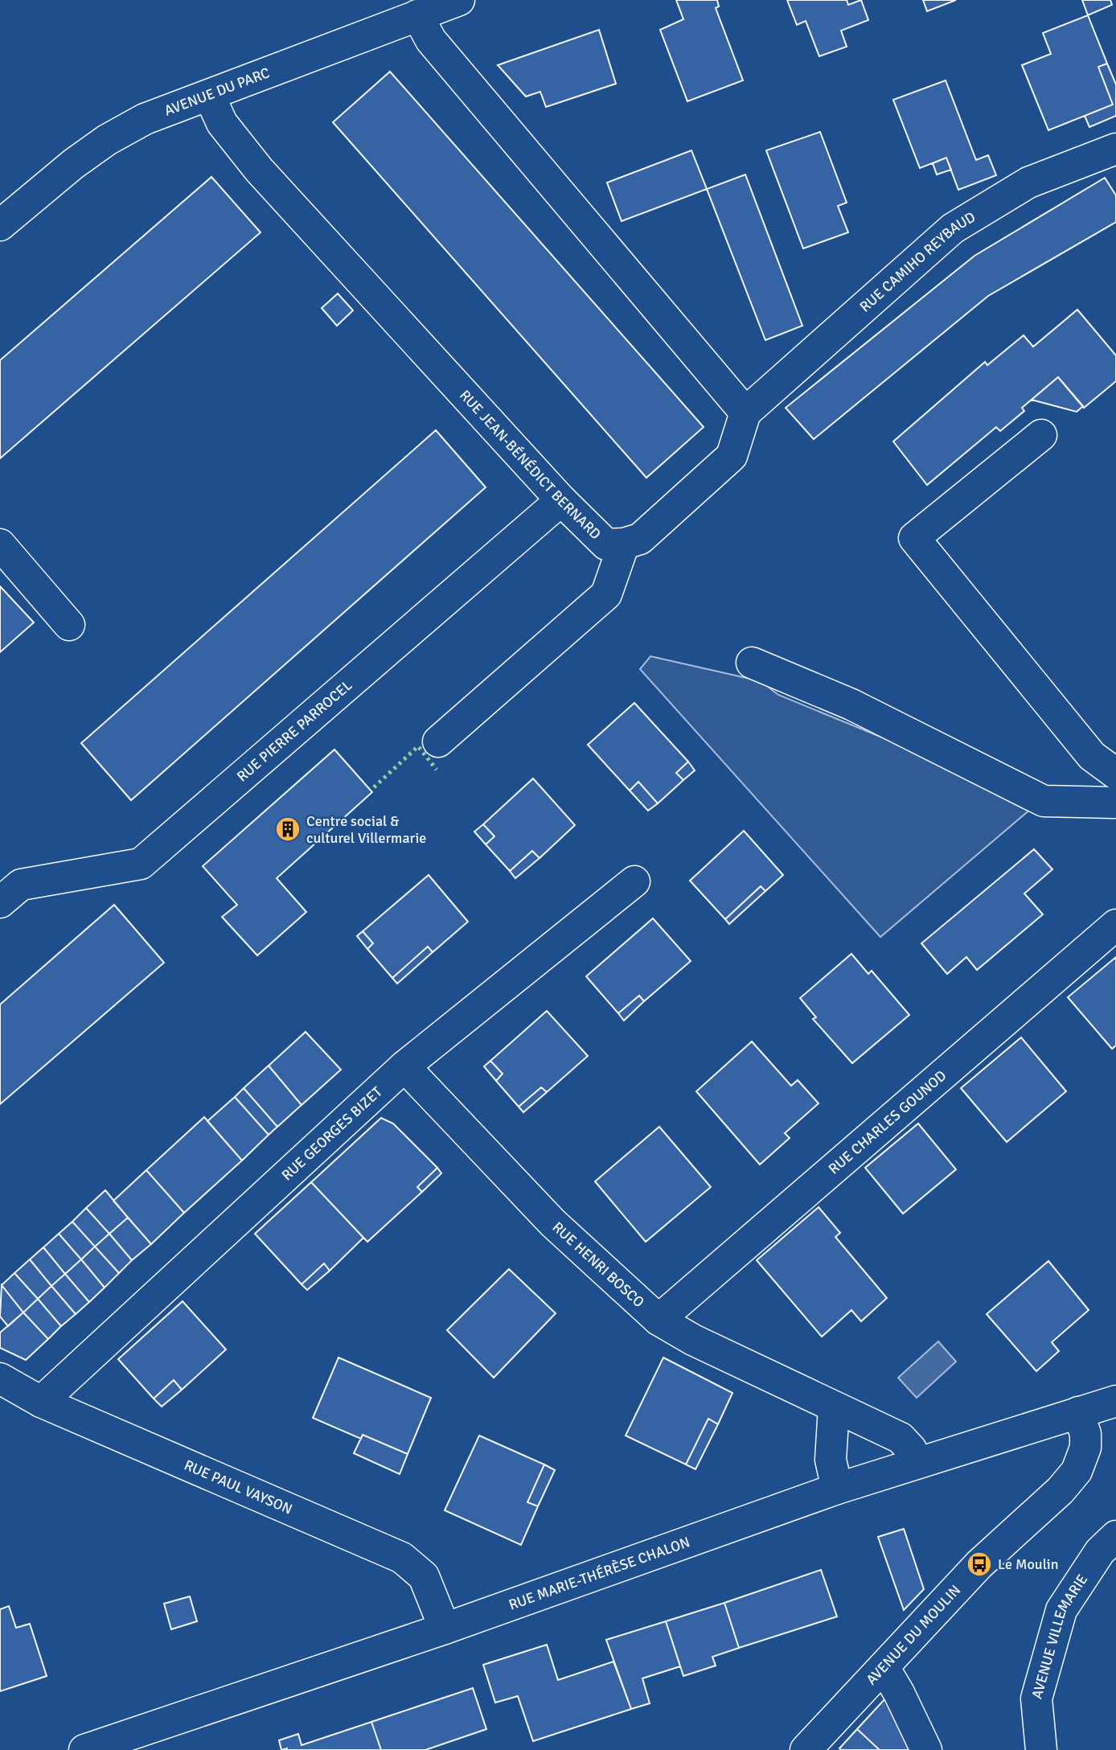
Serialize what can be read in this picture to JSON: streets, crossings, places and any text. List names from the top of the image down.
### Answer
{
  "streets": {
    "street": [
      "AVENUE DU PARC",
      "RUE CAMIHO REYBAUD",
      "RUE JEAN-BÉNÉDICT BERNARD",
      "RUE PIERRE PARROCEL",
      "RUE CHARLES GOUNOD",
      "RUE GEORGES BIZET",
      "RUE HENRI BOSCO",
      "RUE PAUL VAYSON",
      "RUE MARIE-THÉRÈSE CHALON",
      "AVENUE DU MOULIN",
      "AVENUE VILLEMARIE"
    ]
  },
  "crossings": [
    ["AVENUE DU PARC", "RUE JEAN-BÉNÉDICT BERNARD"],
    ["RUE JEAN-BÉNÉDICT BERNARD", "RUE PIERRE PARROCEL"],
    ["RUE CHARLES GOUNOD", "RUE HENRI BOSCO"],
    ["RUE GEORGES BIZET", "RUE HENRI BOSCO"],
    ["RUE GEORGES BIZET", "RUE PAUL VAYSON"],
    ["RUE HENRI BOSCO", "RUE MARIE-THÉRÈSE CHALON"],
    ["RUE PAUL VAYSON", "RUE MARIE-THÉRÈSE CHALON"],
    ["RUE MARIE-THÉRÈSE CHALON", "AVENUE DU MOULIN"]
  ],
  "places": {
    "building": ["Centre social & culturel Villermarie"],
    "bus stop": ["Le Moulin"]
  }
}
